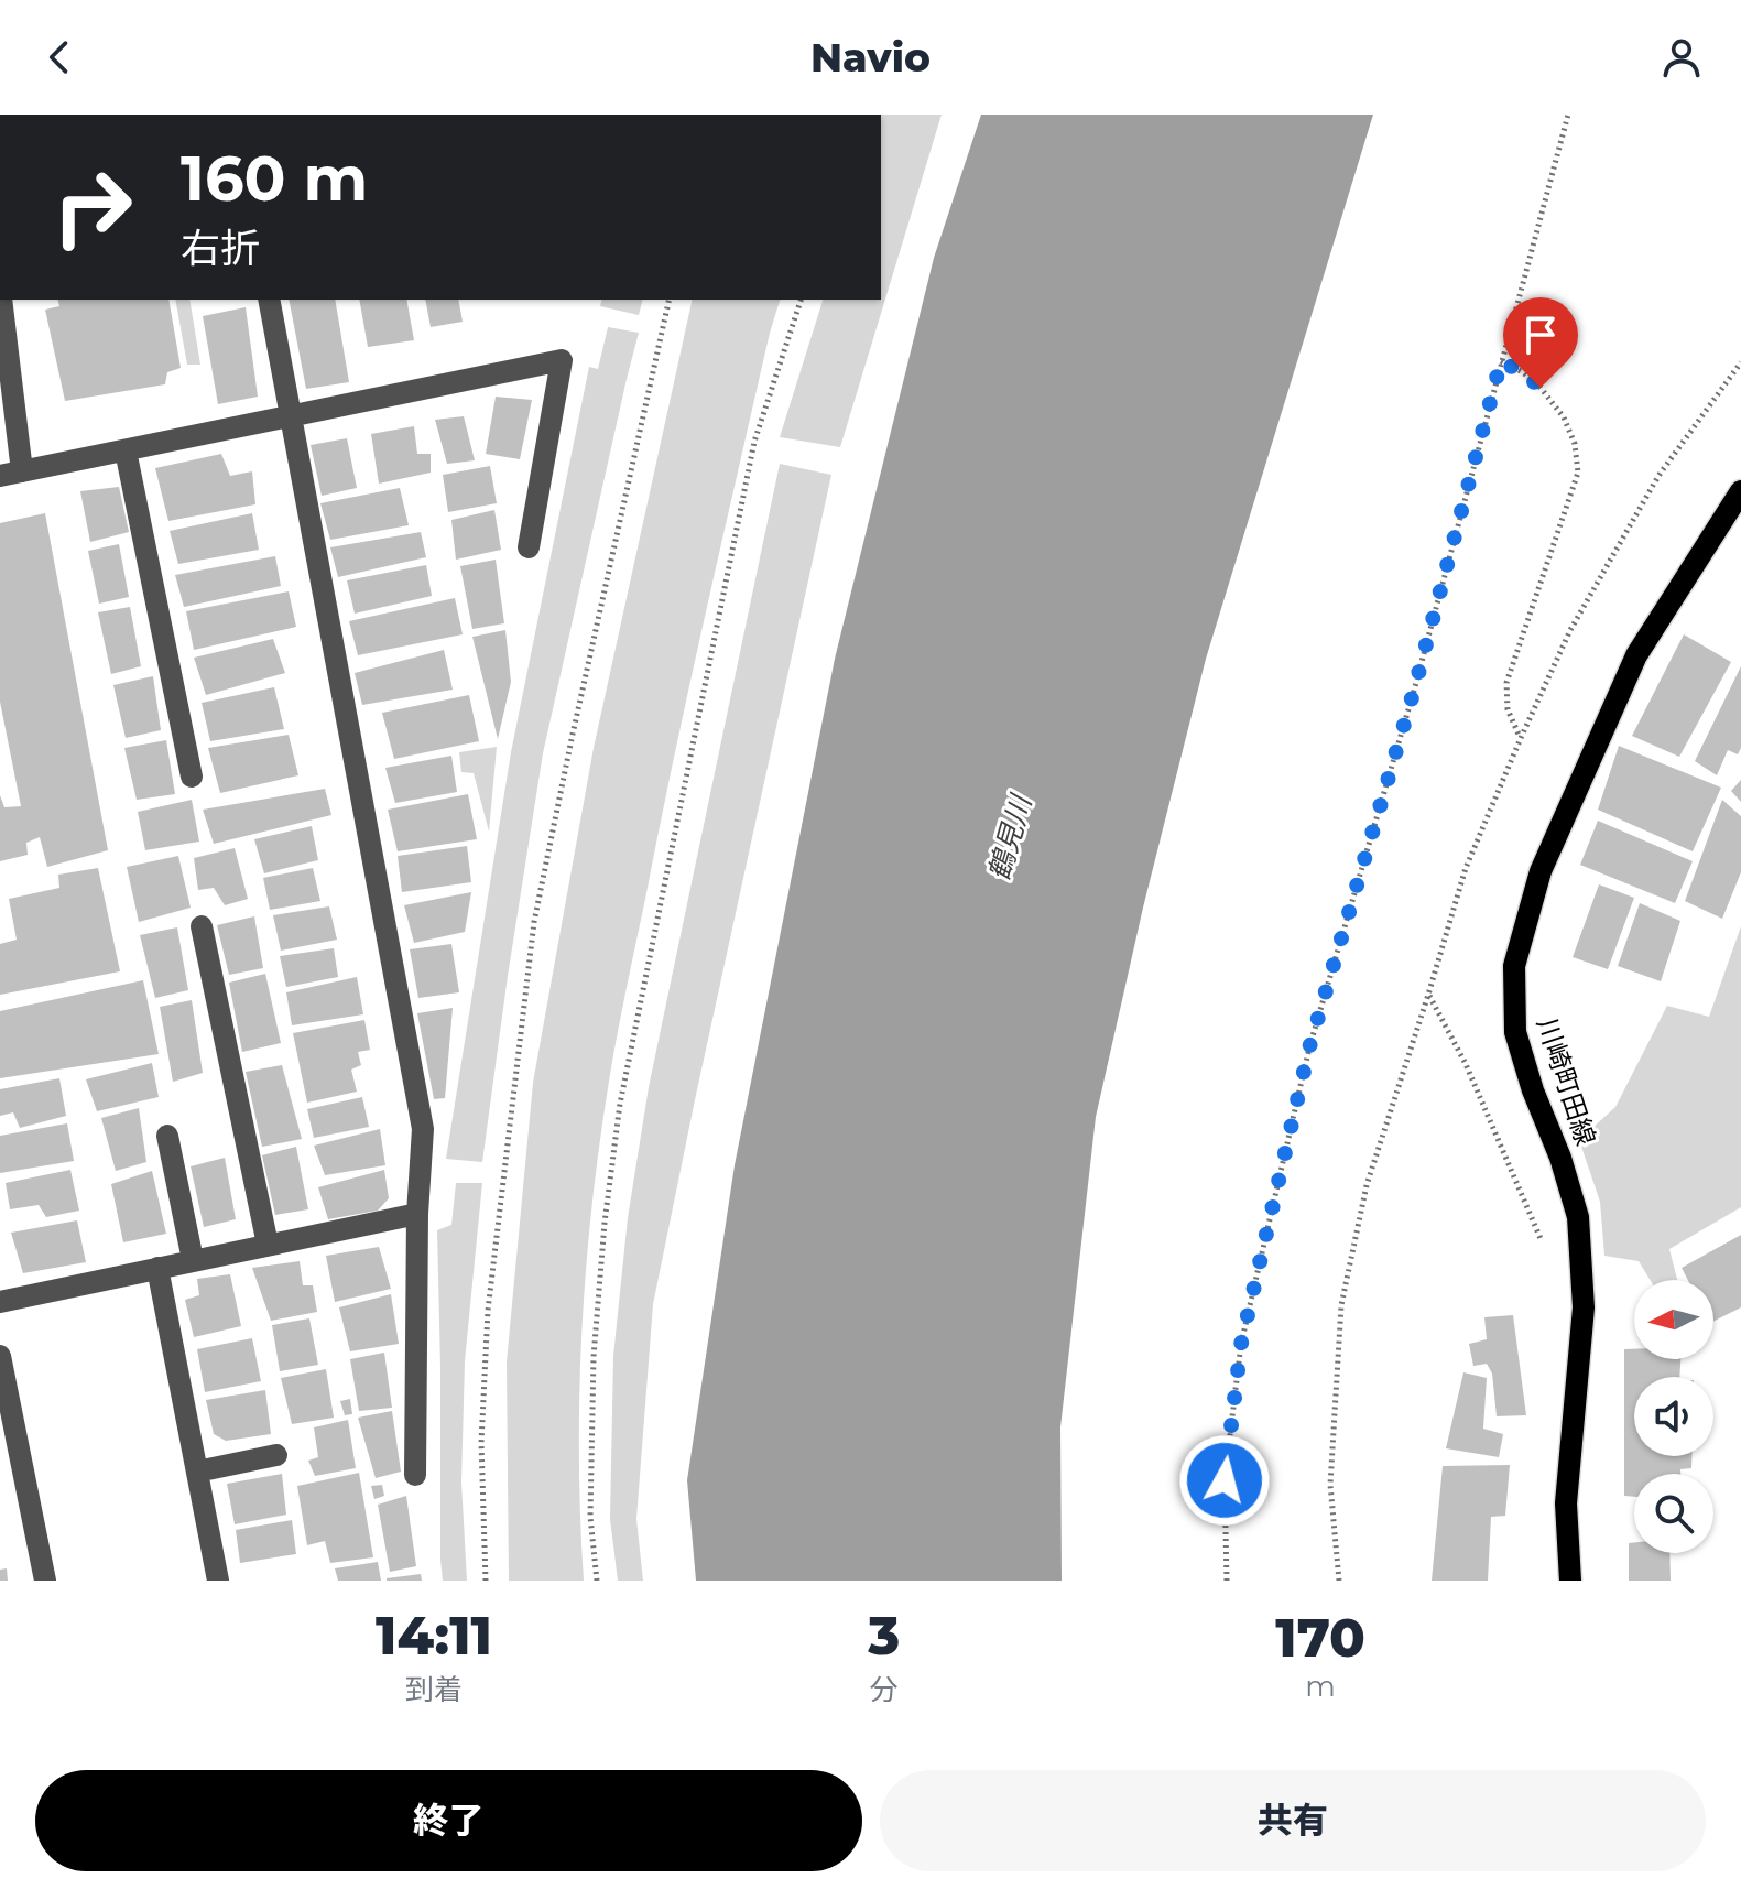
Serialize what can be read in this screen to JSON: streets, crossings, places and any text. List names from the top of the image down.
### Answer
{
  "streets": {
    "main road": ["川崎町田線"]
  },
  "water": ["鶴見川"],
  "north": "left",
  "page": {
    "header": "Navio",
    "turn": ["160 m", "右折"],
    "eta": [
      "14:11",
      "到着",
      "3",
      "分",
      "170",
      "m"
    ],
    "buttons": ["終了", "共有"]
  }
}
